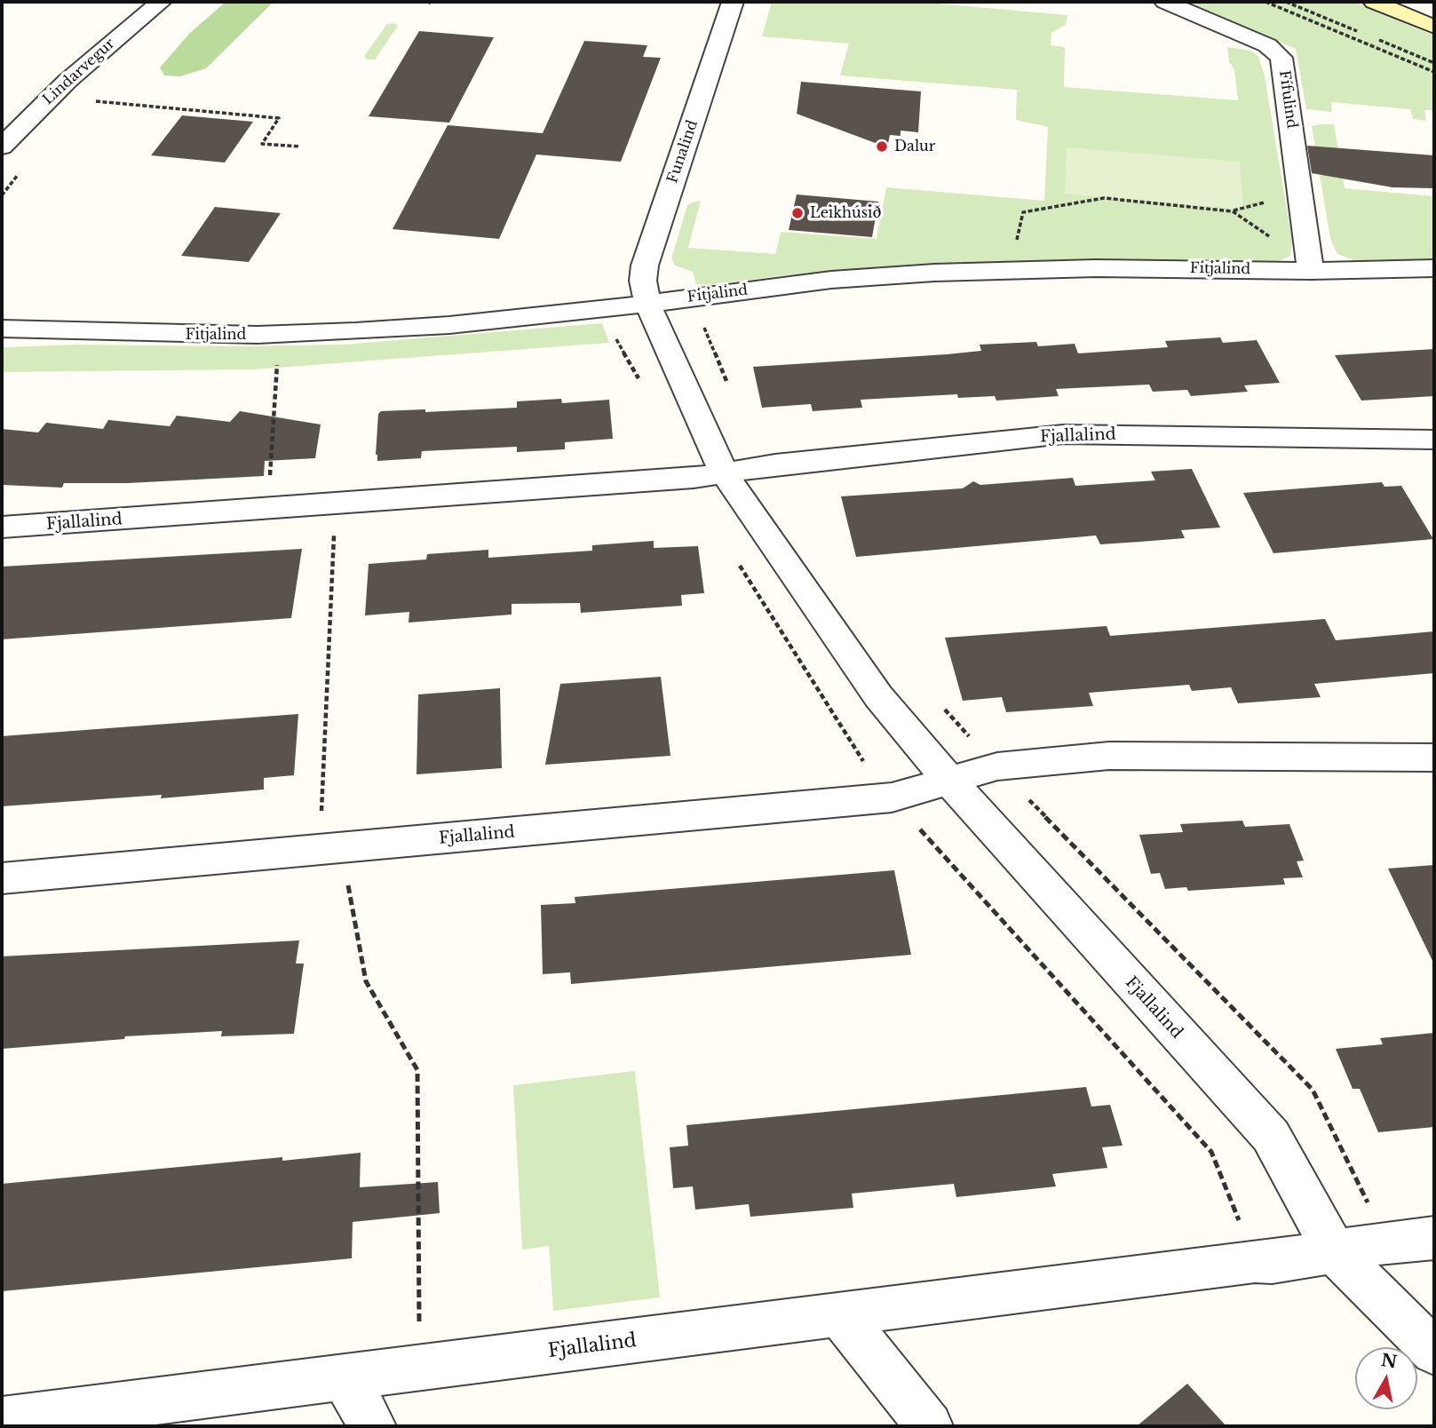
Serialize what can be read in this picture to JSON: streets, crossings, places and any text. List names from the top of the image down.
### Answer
{
  "streets": {
    "street": [
      "Lindarvegur",
      "Fífulind",
      "Funalind",
      "Fitjalind",
      "Fjallalind"
    ]
  },
  "crossings": [
    ["Fífulind", "Fitjalind"],
    ["Funalind", "Fitjalind"],
    ["Funalind", "Fjallalind"],
    ["Fitjalind", "Fjallalind"]
  ],
  "places": ["Dalur", "Leikhúsið"],
  "north": "top"
}
